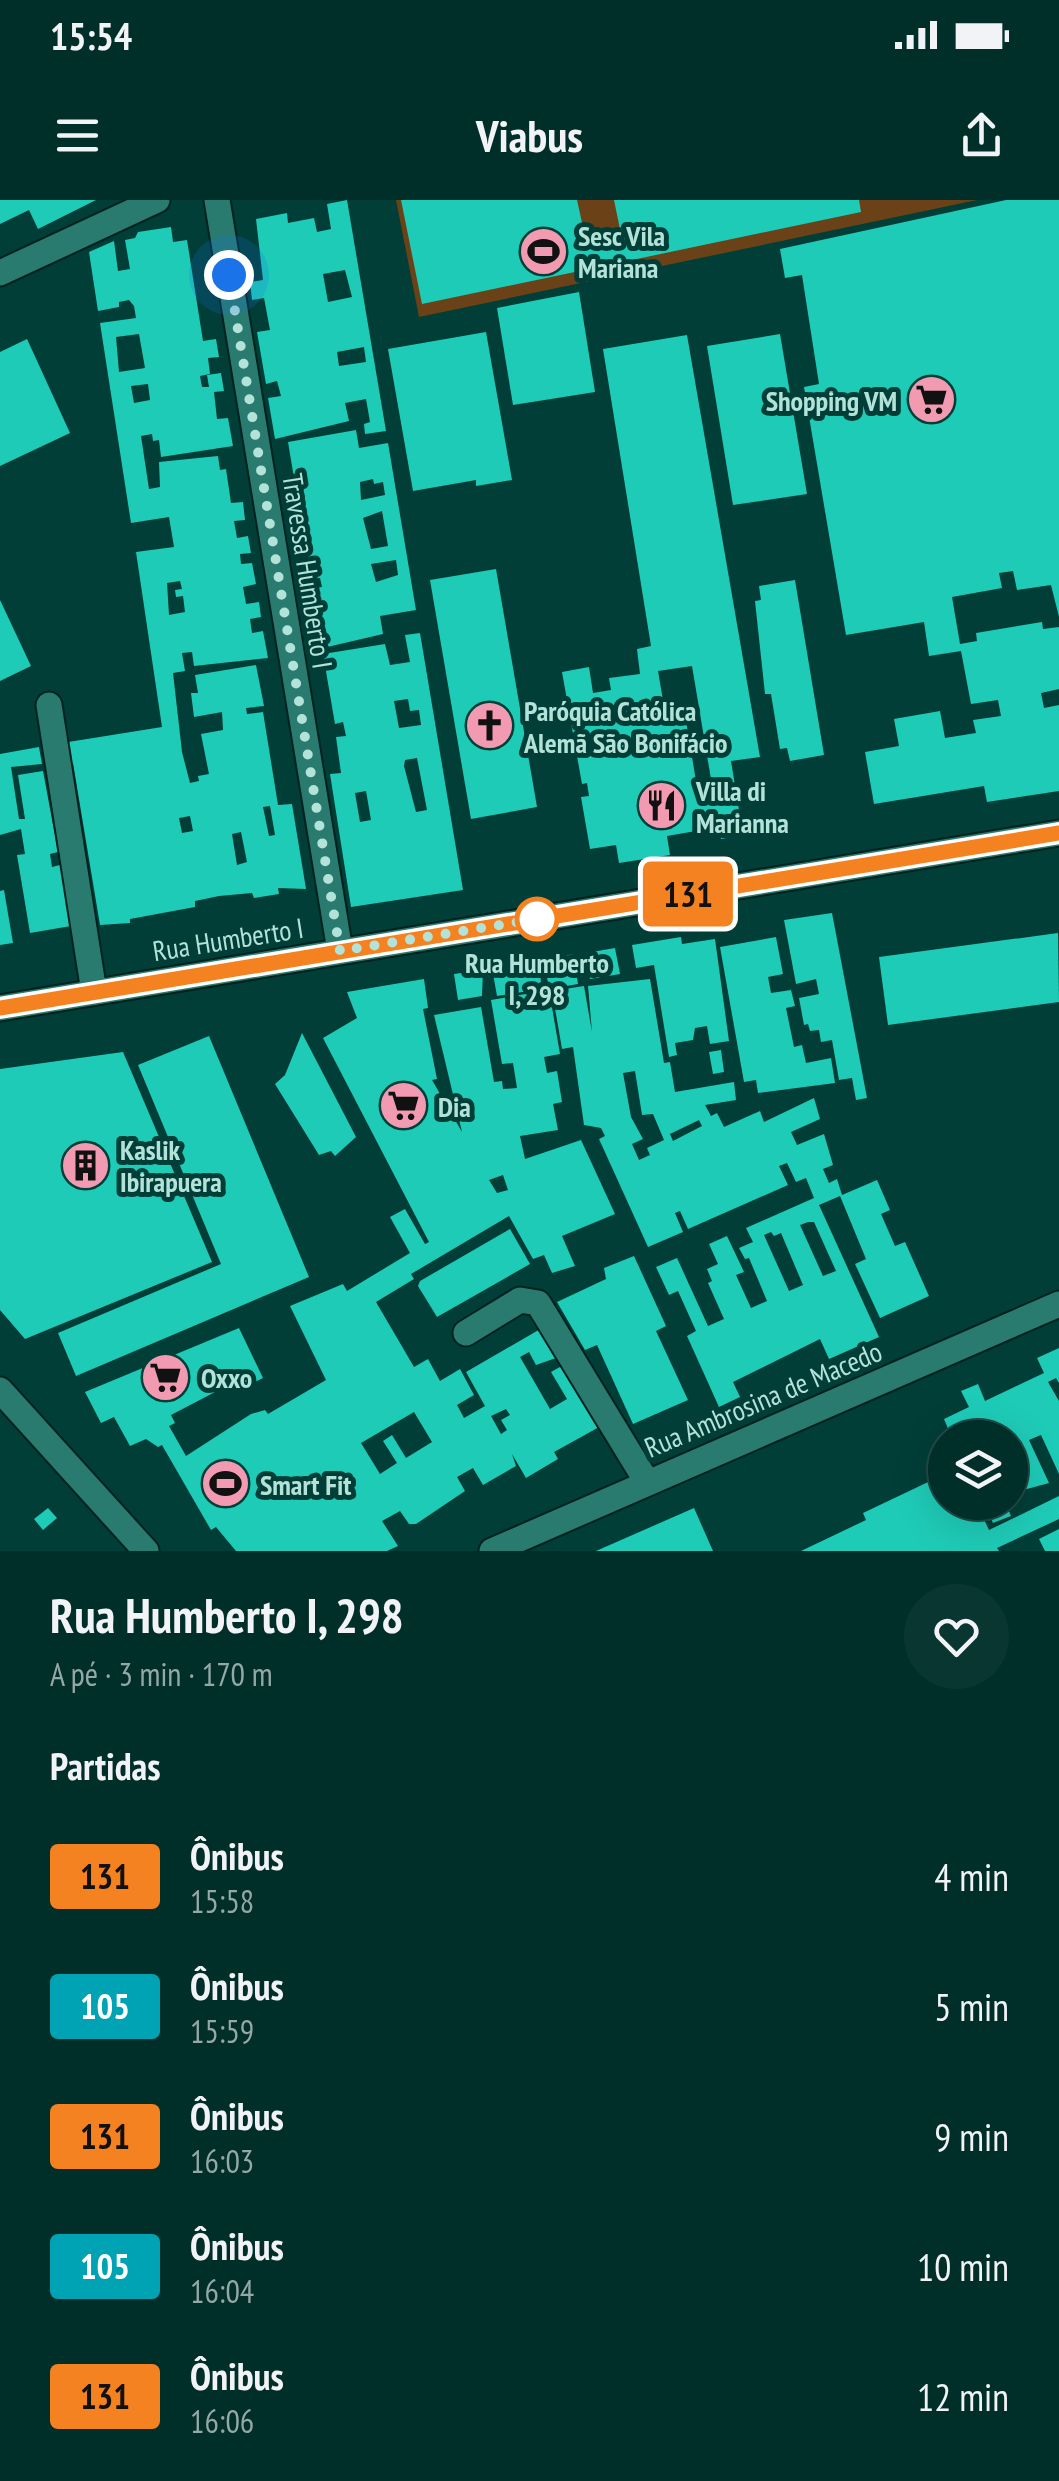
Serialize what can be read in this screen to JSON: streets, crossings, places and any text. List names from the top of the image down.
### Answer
{
  "streets": {
    "street": ["Travessa Humberto I", "Rua Humberto I", "Rua Ambrosina de Macedo"]
  },
  "crossings": [
    ["Travessa Humberto I", "Rua Humberto I"]
  ],
  "places": {
    "sports": ["Sesc Vila Mariana", "Smart Fit"],
    "supermarket": ["Shopping VM", "Dia", "Oxxo"],
    "church": ["Paróquia Católica Alemã São Bonifácio"],
    "restaurant": ["Villa di Marianna"],
    "other": ["Rua Humberto I, 298"],
    "building": ["Kaslik Ibirapuera"]
  },
  "lines": ["bus line 131"],
  "page": {
    "status": "15:54",
    "header": "Viabus",
    "on_map": "131",
    "heading": [
      ["Rua Humberto I, 298", "A pé · 3 min · 170 m"],
      "Partidas"
    ],
    "list": [
      {
        "mark": "131",
        "name": "Ônibus",
        "note": "15:58",
        "value": "4 min"
      },
      {
        "mark": "105",
        "name": "Ônibus",
        "note": "15:59",
        "value": "5 min"
      },
      {
        "mark": "131",
        "name": "Ônibus",
        "note": "16:03",
        "value": "9 min"
      },
      {
        "mark": "105",
        "name": "Ônibus",
        "note": "16:04",
        "value": "10 min"
      },
      {
        "mark": "131",
        "name": "Ônibus",
        "note": "16:06",
        "value": "12 min"
      }
    ]
  }
}
